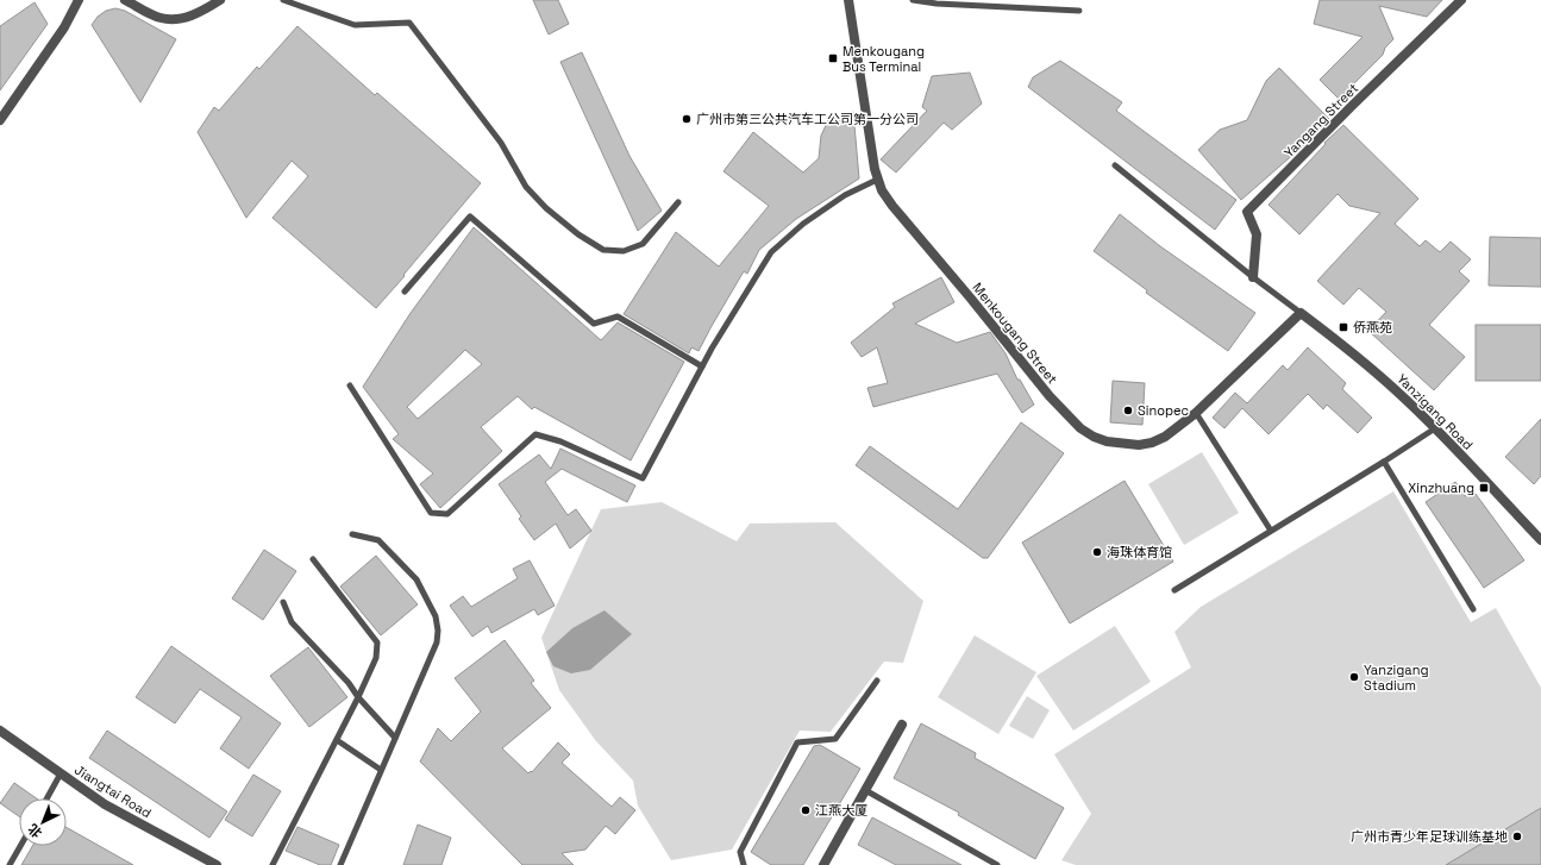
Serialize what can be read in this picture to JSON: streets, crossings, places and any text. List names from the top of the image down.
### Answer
{
  "streets": {
    "street": [
      "Yangang Street",
      "Menkougang Street",
      "Yanzigang Road",
      "Jiangtai Road"
    ]
  },
  "crossings": [
    ["Menkougang Street", "Yanzigang Road"]
  ],
  "places": {
    "transit": ["Menkougang Bus Terminal", "侨燕苑", "Xinzhuang"],
    "other": [
      "广州市第三公共汽车工公司第一分公司",
      "Sinopec",
      "海珠体育馆",
      "Yanzigang Stadium",
      "江燕大厦",
      "广州市青少年足球训练基地"
    ]
  },
  "north": "bottom left"
}
